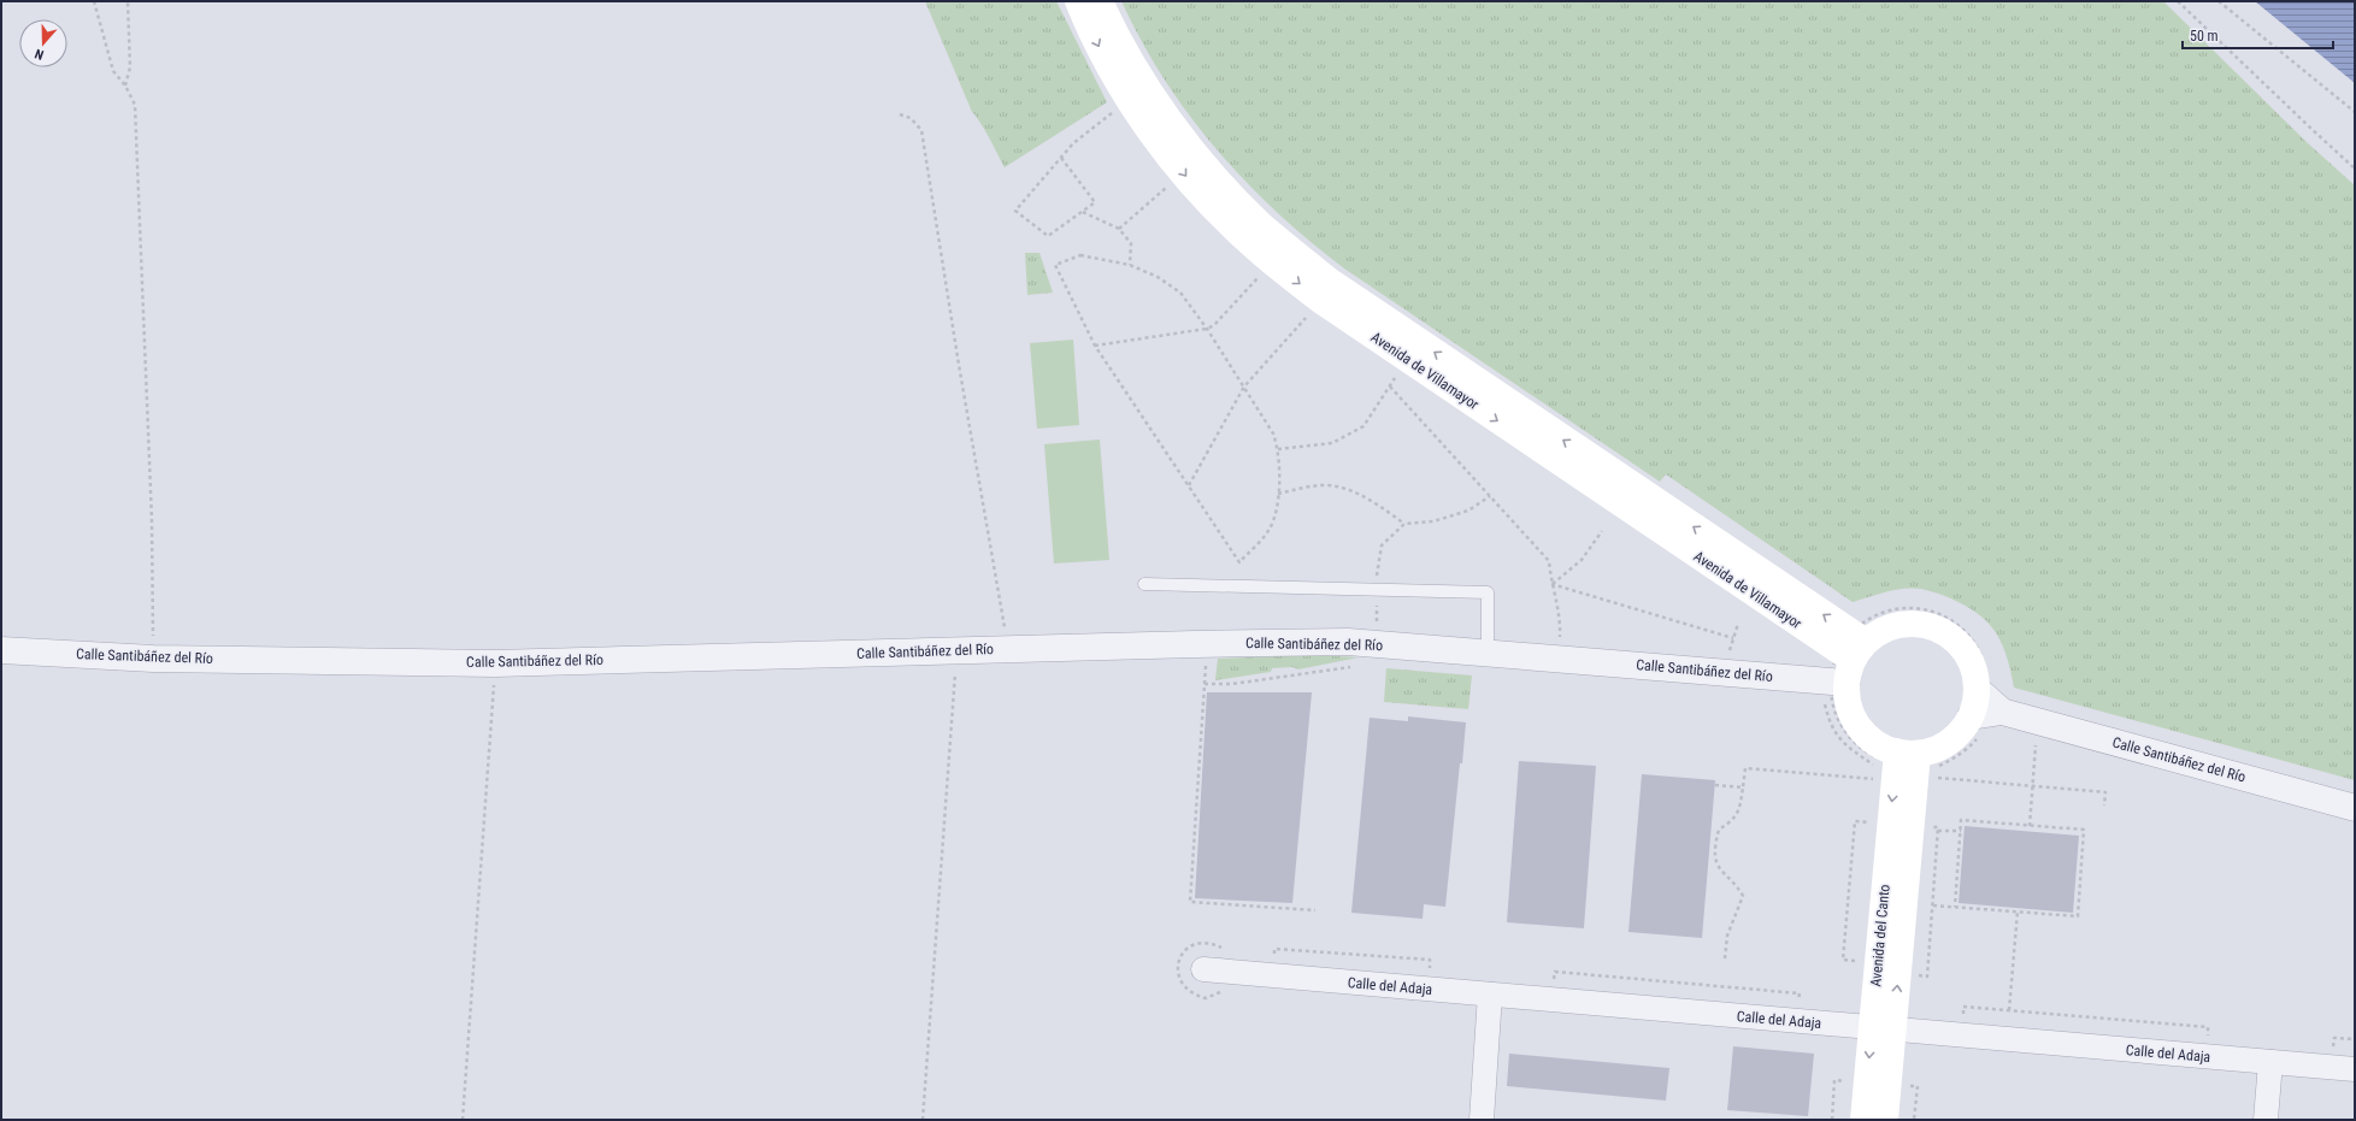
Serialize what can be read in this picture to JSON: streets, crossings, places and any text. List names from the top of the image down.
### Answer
{
  "streets": {
    "main road": ["Avenida de Villamayor", "Avenida del Canto"],
    "street": ["Calle Santibáñez del Río", "Calle del Adaja"]
  },
  "crossings": [
    ["Avenida de Villamayor", "Calle Santibáñez del Río"],
    ["Avenida de Villamayor", "Avenida del Canto"],
    ["Calle Santibáñez del Río", "Avenida del Canto"],
    ["Avenida del Canto", "Calle del Adaja"]
  ],
  "scale_bar": "50 m",
  "north": "bottom"
}
